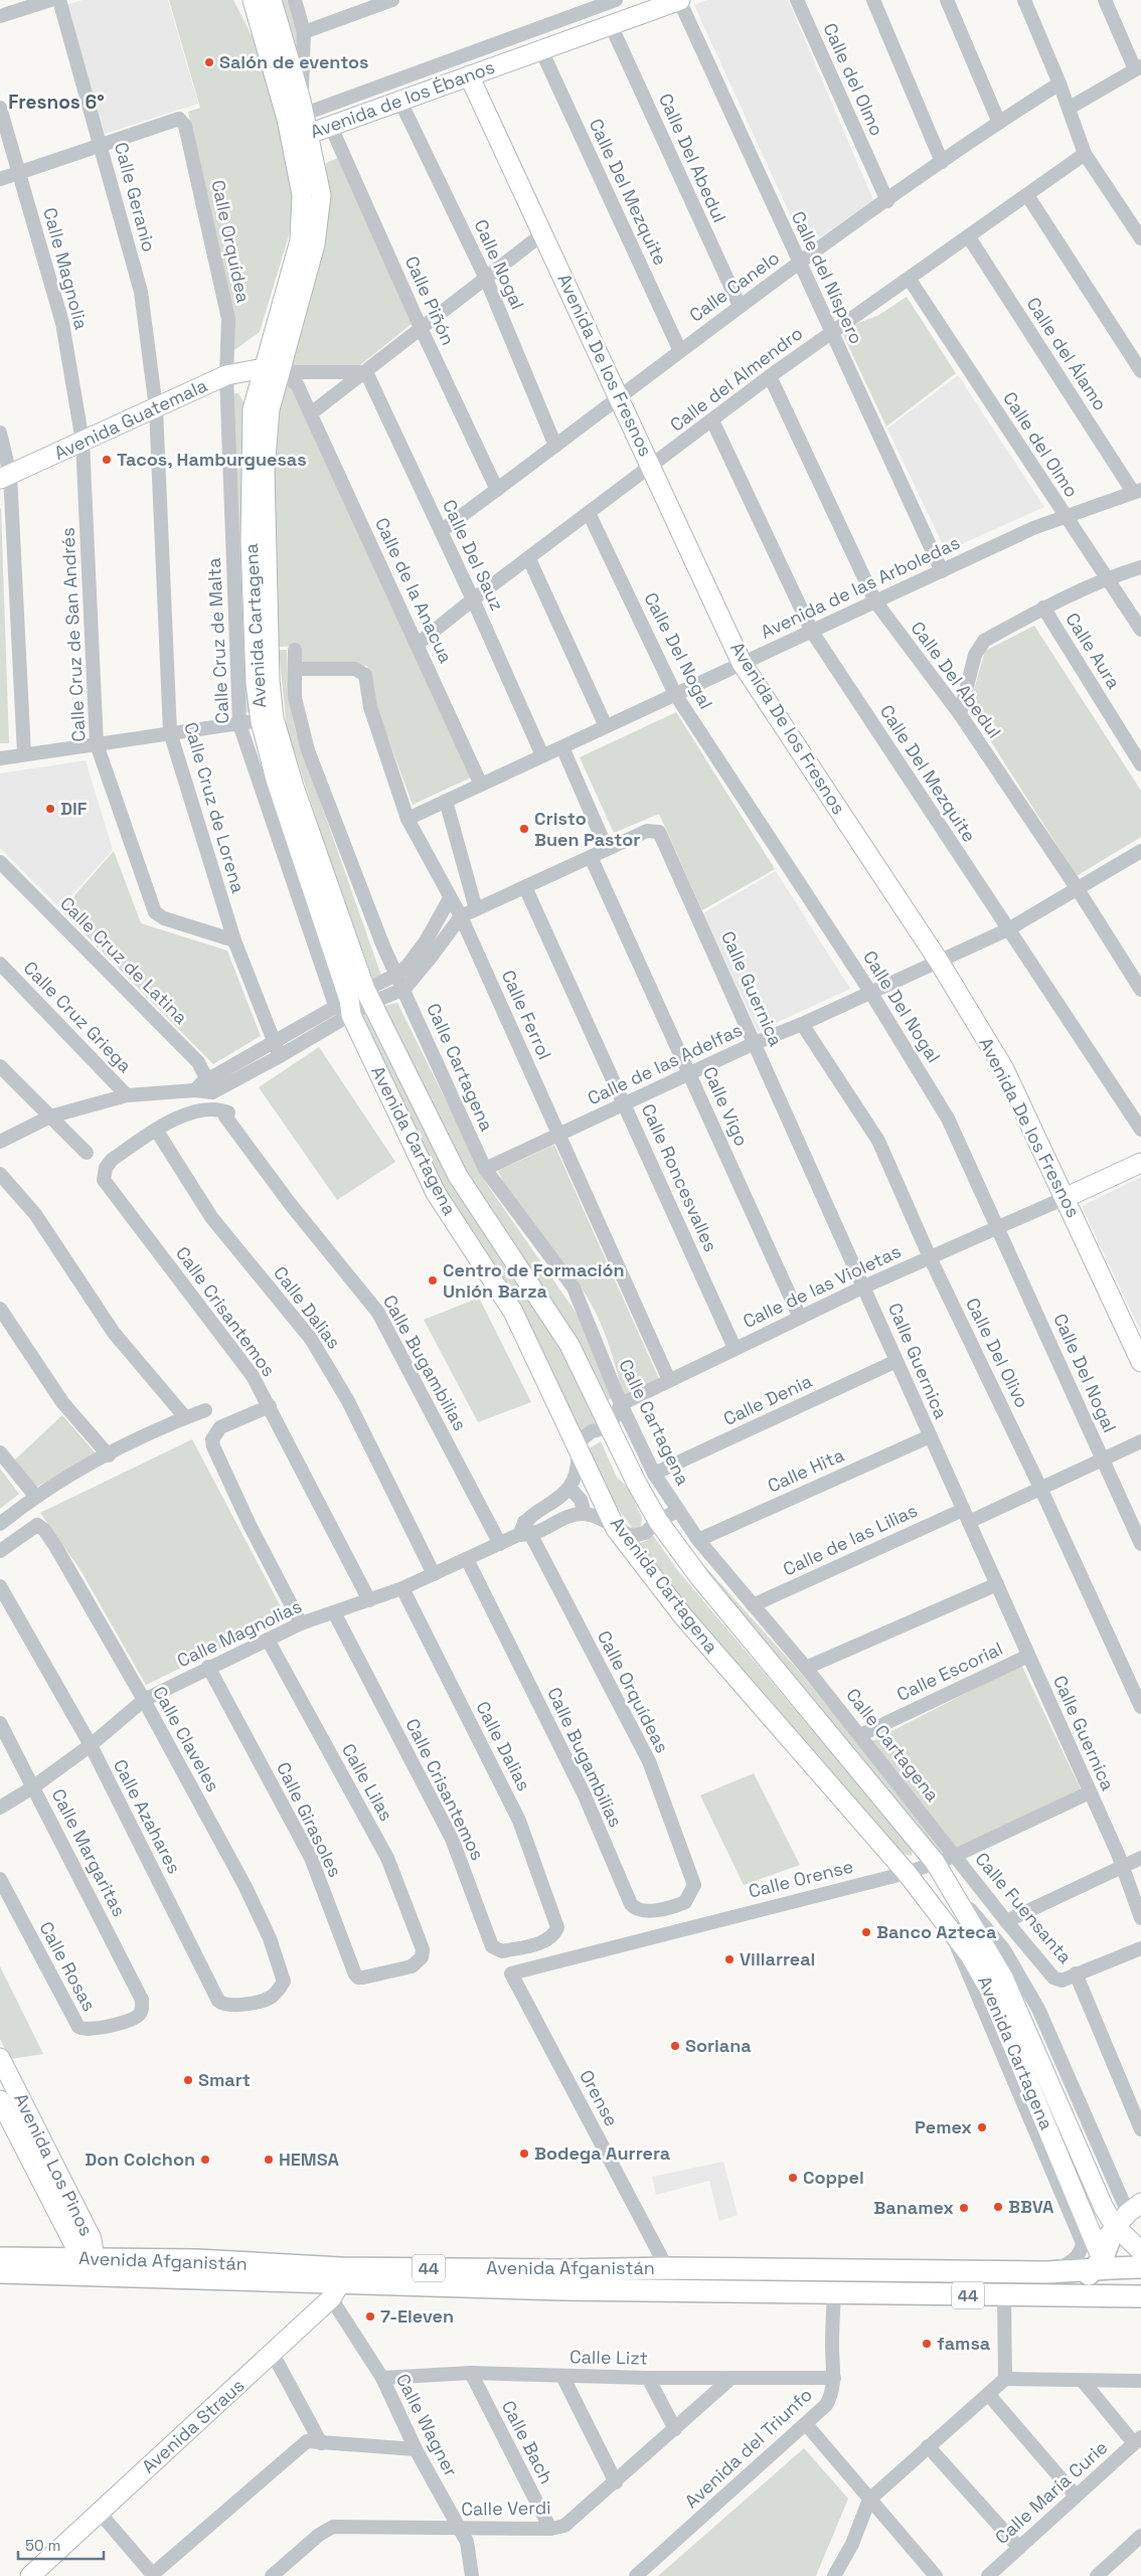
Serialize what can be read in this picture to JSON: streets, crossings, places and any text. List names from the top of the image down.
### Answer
{
  "streets": {
    "main road": ["Avenida Afganistán", "44"],
    "street": [
      "Calle del Olmo",
      "Avenida de los Ébanos",
      "Calle Del Abedul",
      "Calle Del Mezquite",
      "Calle Geranio",
      "Calle Orquídea",
      "Calle Nogal",
      "Calle Magnolia",
      "Calle del Níspero",
      "Calle Canelo",
      "Calle Piñón",
      "Calle del Álamo",
      "Avenida De los Fresnos",
      "Calle del Almendro",
      "Avenida Guatemala",
      "Calle Del Sauz",
      "Avenida de las Arboledas",
      "Calle de la Anacua",
      "Avenida Cartagena",
      "Calle Cruz de San Andrés",
      "Calle Cruz de Malta",
      "Calle Del Nogal",
      "Calle Aura",
      "Calle Cruz de Lorena",
      "Calle Cruz de Latina",
      "Calle Guernica",
      "Calle Ferrol",
      "Calle Cruz Griega",
      "Calle de las Adelfas",
      "Calle Cartagena",
      "Calle Vigo",
      "Calle Roncesvalles",
      "Calle de las Violetas",
      "Calle Dalias",
      "Calle Crisantemos",
      "Calle Del Olivo",
      "Calle Bugambilias",
      "Calle Denia",
      "Calle Hita",
      "Calle de las Lilias",
      "Calle Magnolias",
      "Calle Escorial",
      "Calle Orquídeas",
      "Calle Claveles",
      "Calle Lilas",
      "Calle Azahares",
      "Calle Girasoles",
      "Calle Margaritas",
      "Calle Orense",
      "Calle Fuensanta",
      "Calle Rosas",
      "Orense",
      "Avenida Los Pinos",
      "Calle Lizt",
      "Calle Wagner",
      "Avenida Straus",
      "Calle Bach",
      "Avenida del Triunfo",
      "Calle María Curie",
      "Calle Verdi"
    ]
  },
  "crossings": [
    ["Calle del Olmo", "Calle Canelo"],
    ["Calle del Olmo", "Calle del Almendro"],
    ["Calle del Olmo", "Avenida de las Arboledas"],
    ["Avenida de los Ébanos", "Calle Del Abedul"],
    ["Avenida de los Ébanos", "Calle Del Mezquite"],
    ["Avenida de los Ébanos", "Calle Nogal"],
    ["Avenida de los Ébanos", "Calle del Níspero"],
    ["Avenida de los Ébanos", "Calle Piñón"],
    ["Avenida de los Ébanos", "Avenida De los Fresnos"],
    ["Avenida de los Ébanos", "Avenida Cartagena"],
    ["Calle Del Abedul", "Calle Canelo"],
    ["Calle Del Abedul", "Calle del Almendro"],
    ["Calle Del Abedul", "Avenida de las Arboledas"],
    ["Calle Del Abedul", "Calle de las Adelfas"],
    ["Calle Del Mezquite", "Calle Canelo"],
    ["Calle Del Mezquite", "Calle del Almendro"],
    ["Calle Del Mezquite", "Avenida de las Arboledas"],
    ["Calle Del Mezquite", "Calle de las Adelfas"],
    ["Calle Geranio", "Calle Orquídea"],
    ["Calle Geranio", "Avenida Guatemala"],
    ["Calle Geranio", "Calle Cruz de Lorena"],
    ["Calle Orquídea", "Avenida Guatemala"],
    ["Calle Orquídea", "Calle Cruz de Malta"],
    ["Calle Nogal", "Calle Canelo"],
    ["Calle Magnolia", "Avenida Guatemala"],
    ["Calle Magnolia", "Calle Cruz de San Andrés"],
    ["Calle del Níspero", "Calle Canelo"],
    ["Calle del Níspero", "Calle del Almendro"],
    ["Calle del Níspero", "Avenida de las Arboledas"],
    ["Calle Canelo", "Calle Piñón"],
    ["Calle Canelo", "Avenida De los Fresnos"],
    ["Calle Canelo", "Calle Del Sauz"],
    ["Calle del Álamo", "Calle del Almendro"],
    ["Calle del Álamo", "Avenida de las Arboledas"],
    ["Avenida De los Fresnos", "Calle del Almendro"],
    ["Avenida De los Fresnos", "Avenida de las Arboledas"],
    ["Avenida De los Fresnos", "Calle de las Adelfas"],
    ["Avenida De los Fresnos", "Calle de las Violetas"],
    ["Calle del Almendro", "Calle Del Sauz"],
    ["Calle del Almendro", "Calle de la Anacua"],
    ["Calle del Almendro", "Calle Del Nogal"],
    ["Avenida Guatemala", "Calle de la Anacua"],
    ["Avenida Guatemala", "Avenida Cartagena"],
    ["Avenida Guatemala", "Calle Cruz de San Andrés"],
    ["Avenida Guatemala", "Calle Cruz de Malta"],
    ["Avenida Guatemala", "Calle Cruz de Lorena"],
    ["Calle Del Sauz", "Avenida de las Arboledas"],
    ["Avenida de las Arboledas", "Calle de la Anacua"],
    ["Avenida de las Arboledas", "Calle Del Nogal"],
    ["Avenida de las Arboledas", "Calle Ferrol"],
    ["Calle de la Anacua", "Avenida Cartagena"],
    ["Avenida Cartagena", "Calle Cruz de Malta"],
    ["Avenida Cartagena", "Calle Magnolias"],
    ["Avenida Cartagena", "Calle Orense"],
    ["Avenida Cartagena", "Avenida Afganistán"],
    ["Calle Cruz de San Andrés", "Calle Cruz de Lorena"],
    ["Calle Del Nogal", "Calle de las Adelfas"],
    ["Calle Del Nogal", "Calle de las Violetas"],
    ["Calle Del Nogal", "Calle de las Lilias"],
    ["Calle Guernica", "Calle de las Adelfas"],
    ["Calle Guernica", "Calle de las Violetas"],
    ["Calle Guernica", "Calle Denia"],
    ["Calle Guernica", "Calle Hita"],
    ["Calle Guernica", "Calle de las Lilias"],
    ["Calle Guernica", "Calle Escorial"],
    ["Calle Guernica", "Calle Orense"],
    ["Calle Ferrol", "Calle de las Adelfas"],
    ["Calle Ferrol", "Calle de las Violetas"],
    ["Calle de las Adelfas", "Calle Cartagena"],
    ["Calle de las Adelfas", "Calle Vigo"],
    ["Calle de las Adelfas", "Calle Roncesvalles"],
    ["Calle de las Adelfas", "Calle Del Olivo"],
    ["Calle Cartagena", "Calle de las Violetas"],
    ["Calle Cartagena", "Calle Denia"],
    ["Calle Cartagena", "Calle Hita"],
    ["Calle Cartagena", "Calle de las Lilias"],
    ["Calle Cartagena", "Calle Escorial"],
    ["Calle Cartagena", "Calle Orense"],
    ["Calle Cartagena", "Calle Fuensanta"],
    ["Calle Vigo", "Calle de las Violetas"],
    ["Calle Roncesvalles", "Calle de las Violetas"],
    ["Calle de las Violetas", "Calle Del Olivo"],
    ["Calle Dalias", "Calle Crisantemos"],
    ["Calle Dalias", "Calle Bugambilias"],
    ["Calle Dalias", "Calle Magnolias"],
    ["Calle Crisantemos", "Calle Bugambilias"],
    ["Calle Crisantemos", "Calle Magnolias"],
    ["Calle Del Olivo", "Calle de las Lilias"],
    ["Calle Bugambilias", "Calle Magnolias"],
    ["Calle Bugambilias", "Calle Orquídeas"],
    ["Calle Magnolias", "Calle Orquídeas"],
    ["Calle Magnolias", "Calle Claveles"],
    ["Calle Magnolias", "Calle Lilas"],
    ["Calle Magnolias", "Calle Azahares"],
    ["Calle Magnolias", "Calle Girasoles"],
    ["Calle Magnolias", "Calle Margaritas"],
    ["Calle Claveles", "Calle Azahares"],
    ["Calle Lilas", "Calle Girasoles"],
    ["Calle Margaritas", "Calle Rosas"],
    ["Calle Orense", "Calle Fuensanta"],
    ["Calle Orense", "Orense"],
    ["Orense", "Avenida Afganistán"],
    ["Avenida Los Pinos", "Avenida Afganistán"],
    ["Avenida Afganistán", "Calle Wagner"],
    ["Avenida Afganistán", "Avenida Straus"],
    ["Avenida Afganistán", "Avenida del Triunfo"],
    ["Calle Lizt", "Calle Wagner"],
    ["Calle Lizt", "Calle Bach"],
    ["Calle Lizt", "Avenida del Triunfo"],
    ["Calle Lizt", "Calle Verdi"],
    ["Calle Wagner", "Avenida Straus"],
    ["Calle Wagner", "Calle Verdi"],
    ["Calle Bach", "Calle Verdi"]
  ],
  "districts": ["Fresnos 6°"],
  "places": [
    "Salón de eventos",
    "Tacos, Hamburguesas",
    "DIF",
    "Cristo Buen Pastor",
    "Centro de Formación Unión Barza",
    "Banco Azteca",
    "Villarreal",
    "Soriana",
    "Smart",
    "Pemex",
    "Bodega Aurrera",
    "Don Colchon",
    "HEMSA",
    "Coppel",
    "BBVA",
    "Banamex",
    "7-Eleven",
    "famsa"
  ],
  "scale_bar": "50 m"
}
